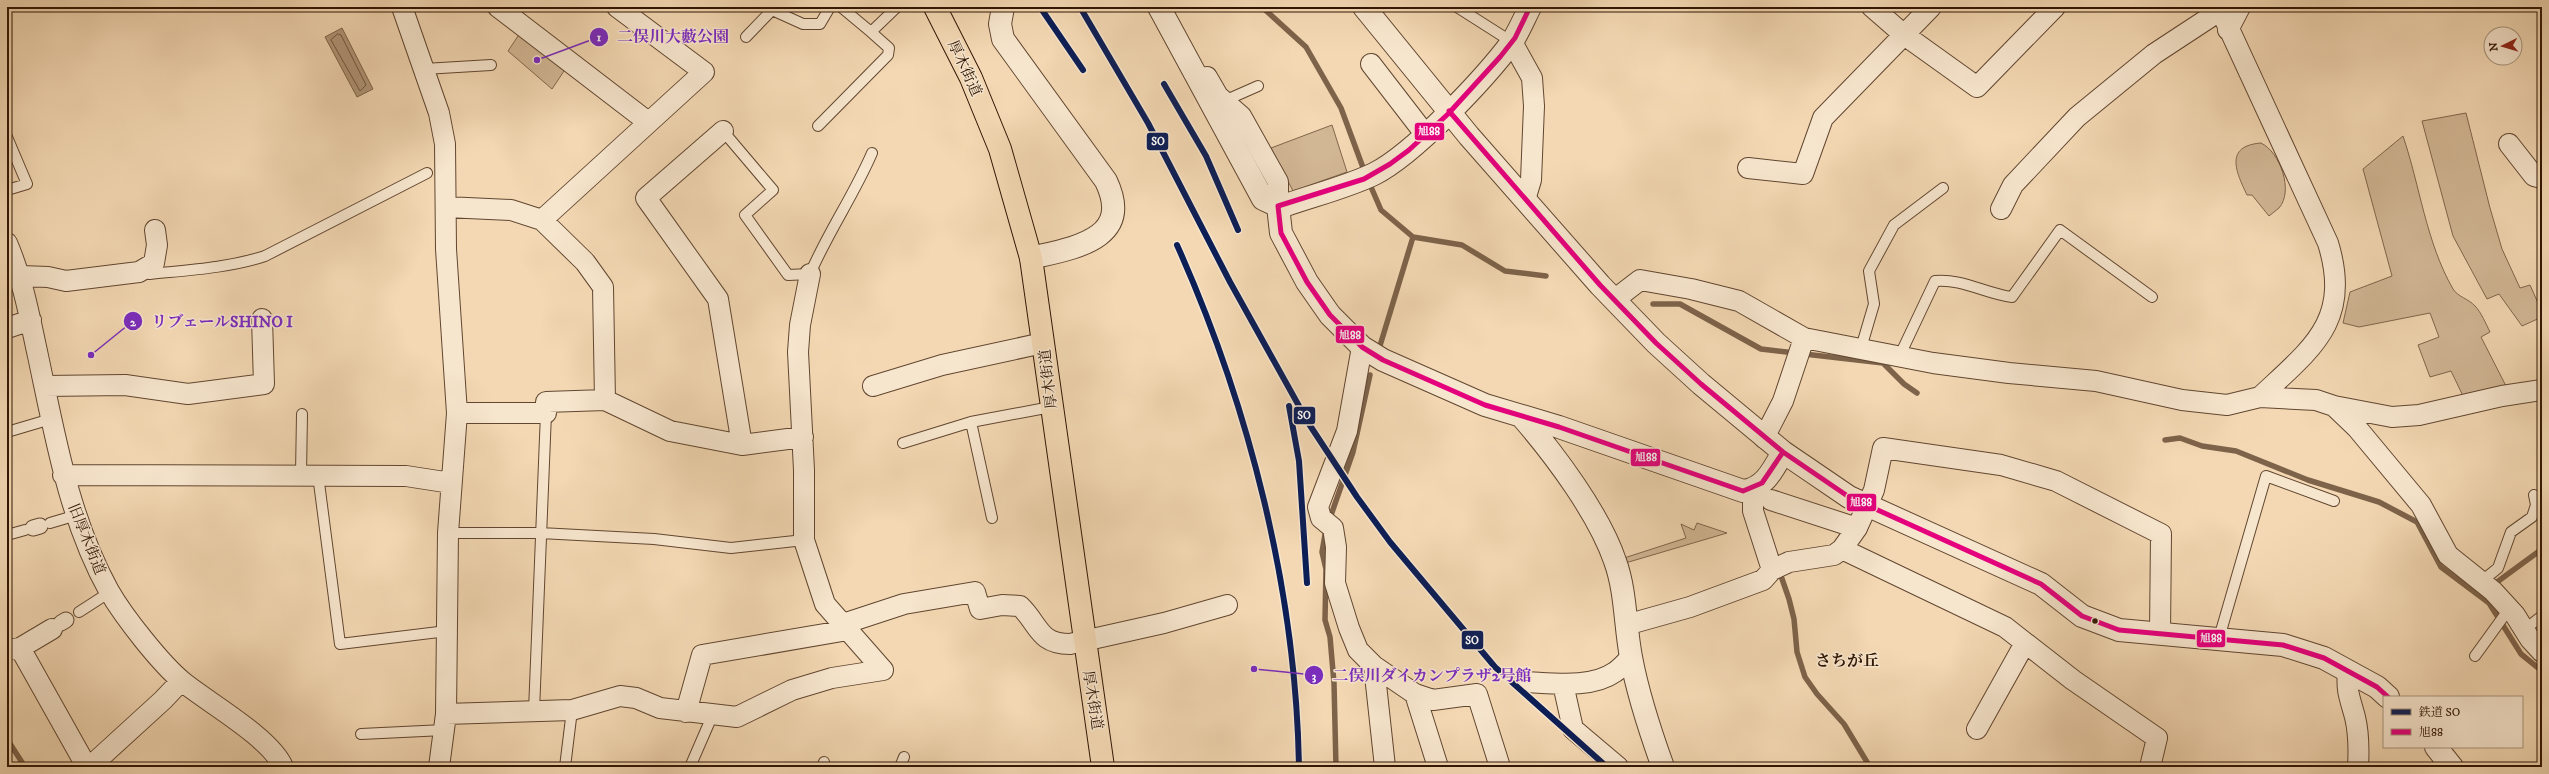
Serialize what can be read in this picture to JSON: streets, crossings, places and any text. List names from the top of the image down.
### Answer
{
  "streets": {
    "main road": ["厚木街道"],
    "street": ["旧厚木街道"]
  },
  "districts": ["さちが丘"],
  "places": ["二俣川大藪公園", "リブェールSHINO I", "二俣川ダイカンプラザ2号館"],
  "lines": ["rail line SO", "transit line 旭88"],
  "legend": ["鉄道 SO", "旭88"],
  "north": "left"
}
